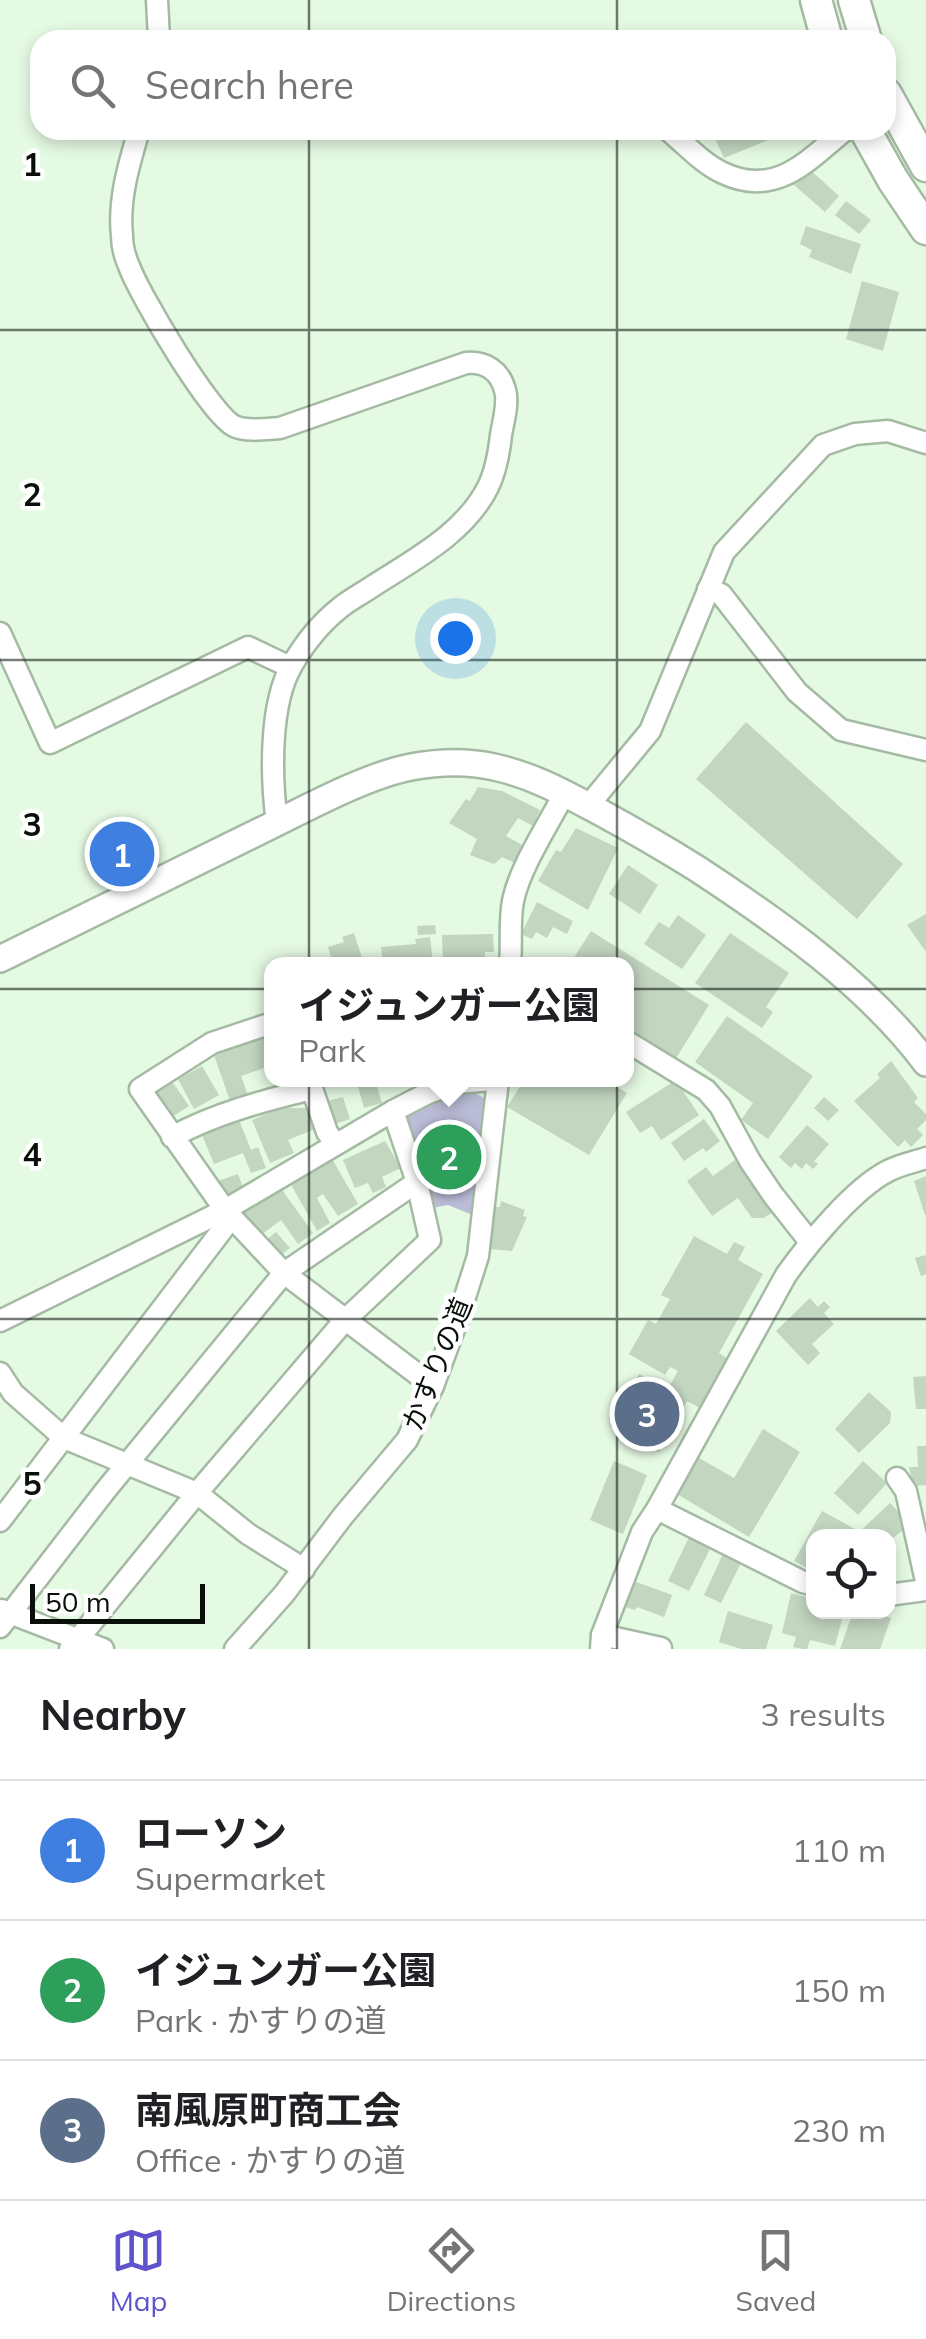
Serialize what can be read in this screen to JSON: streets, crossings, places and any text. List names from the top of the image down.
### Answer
{
  "streets": {
    "street": ["かすりの道"]
  },
  "scale_bar": "50 m",
  "page": {
    "search": "Search here",
    "pins": ["1", "2", "3"],
    "popup": ["イジュンガー公園", "Park"],
    "scale": "50 m",
    "heading": ["Nearby", "3 results"],
    "list": [
      {
        "mark": "1",
        "name": "ローソン",
        "note": "Supermarket",
        "value": "110 m"
      },
      {
        "mark": "2",
        "name": "イジュンガー公園",
        "note": "Park · かすりの道",
        "value": "150 m"
      },
      {
        "mark": "3",
        "name": "南風原町商工会",
        "note": "Office · かすりの道",
        "value": "230 m"
      }
    ],
    "nav": ["Map", "Directions", "Saved"]
  },
  "grid": {
    "rows": [
      "1",
      "2",
      "3",
      "4",
      "5"
    ]
  }
}
